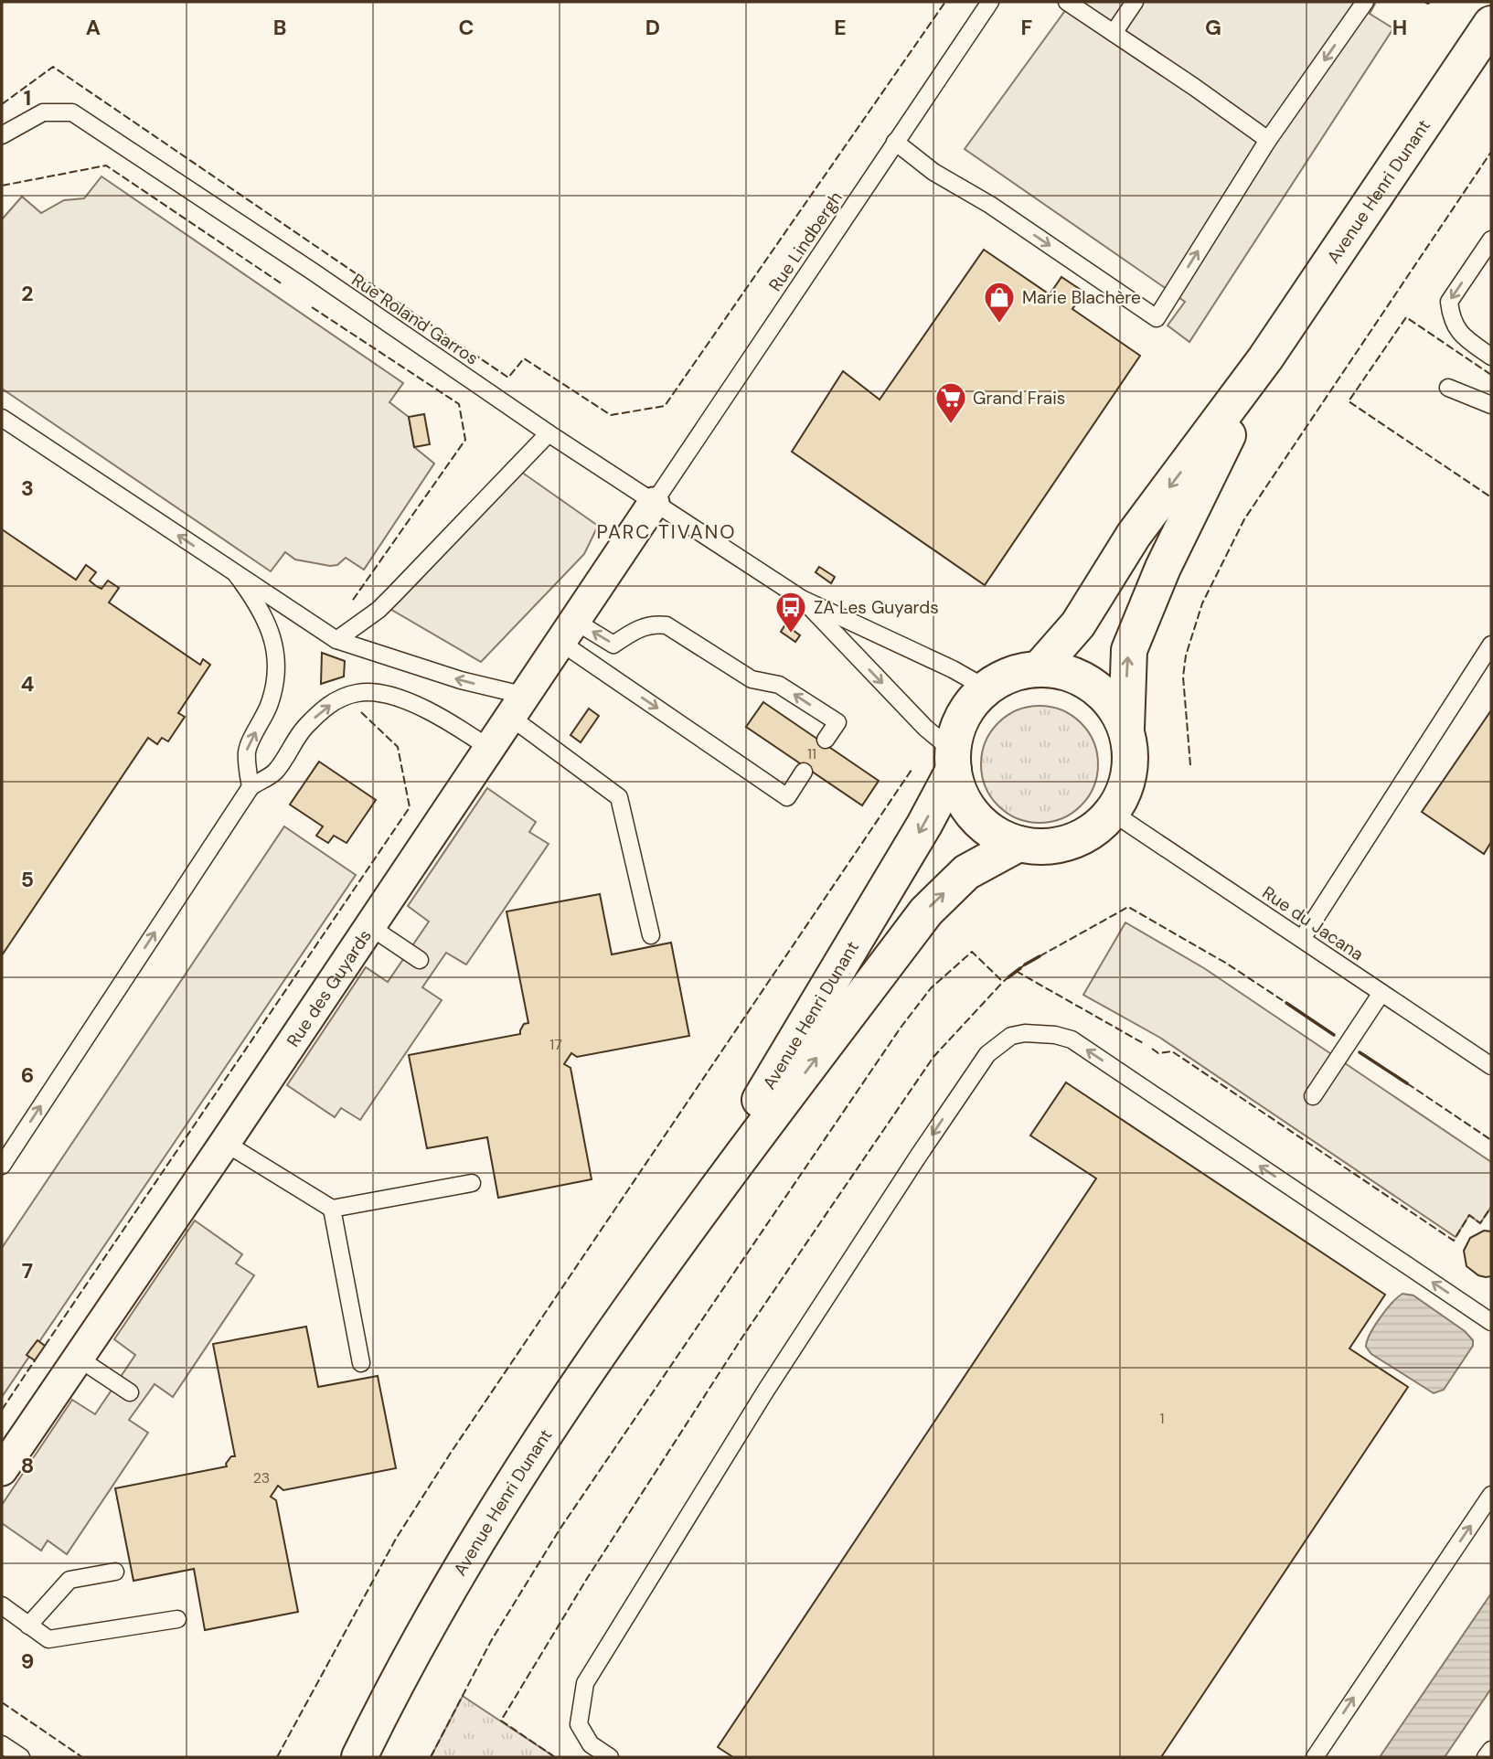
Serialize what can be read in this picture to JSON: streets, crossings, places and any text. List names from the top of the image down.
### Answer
{
  "streets": {
    "main road": ["Avenue Henri Dunant"],
    "street": ["Rue des Guyards"],
    "lane": ["Rue Lindbergh", "Rue Roland Garros", "Rue du Jacana"]
  },
  "crossings": [
    ["Avenue Henri Dunant", "Rue Roland Garros"],
    ["Avenue Henri Dunant", "Rue du Jacana"],
    ["Rue Lindbergh", "Rue Roland Garros"],
    ["Rue Lindbergh", "Rue des Guyards"],
    ["Rue Roland Garros", "Rue du Jacana"],
    ["Rue Roland Garros", "Rue des Guyards"]
  ],
  "districts": ["PARC TIVANO"],
  "places": {
    "shop": ["Marie Blachère"],
    "supermarket": ["Grand Frais"],
    "bus stop": ["ZA Les Guyards"]
  },
  "house_numbers": [
    "11",
    "17",
    "1",
    "23"
  ],
  "grid": {
    "columns": [
      "A",
      "B",
      "C",
      "D",
      "E",
      "F",
      "G",
      "H"
    ],
    "rows": [
      "1",
      "2",
      "3",
      "4",
      "5",
      "6",
      "7",
      "8",
      "9"
    ]
  }
}
